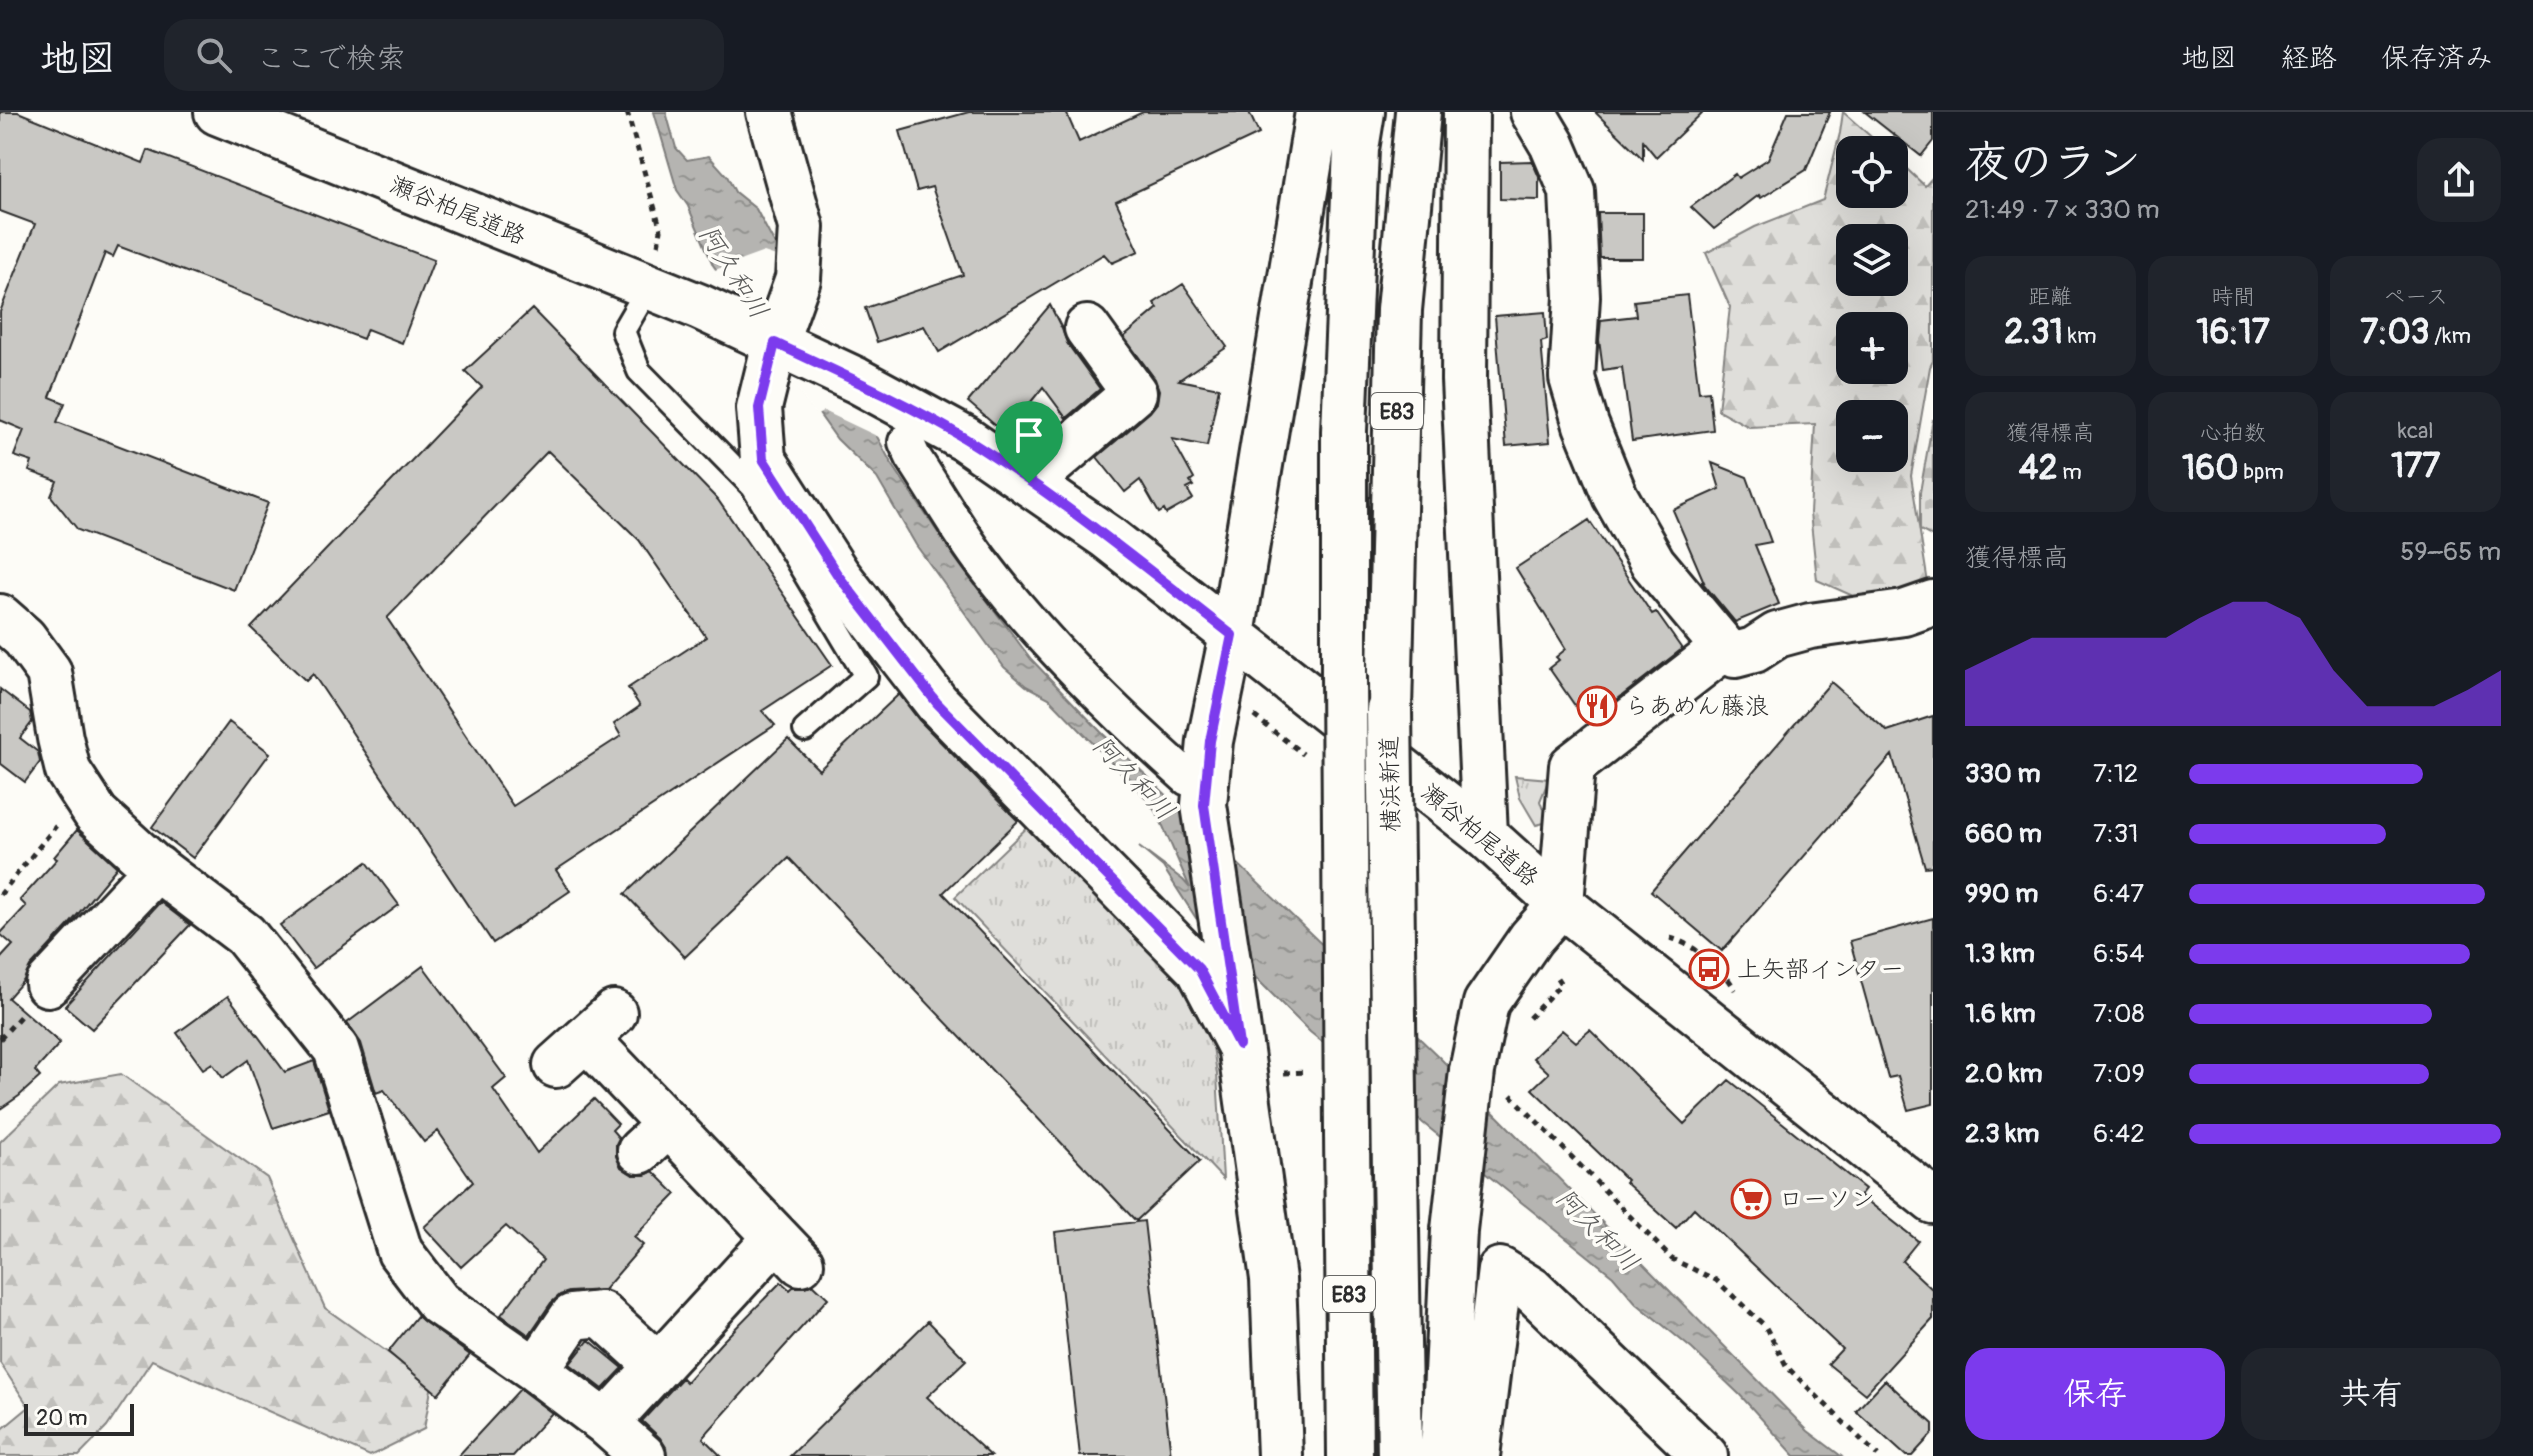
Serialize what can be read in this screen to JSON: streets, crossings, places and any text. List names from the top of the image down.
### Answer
{
  "streets": {
    "main road": ["瀬谷柏尾道路", "E83", "横浜新道"]
  },
  "water": ["阿久和川"],
  "places": {
    "restaurant": ["らあめん藤浪"],
    "bus stop": ["上矢部インター"],
    "supermarket": ["ローソン"]
  },
  "scale_bar": "20 m",
  "page": {
    "header": "地図",
    "search": "ここで検索",
    "nav": ["地図", "経路", "保存済み"],
    "heading": ["夜のラン", "21:49 · 7 × 330 m"],
    "map_buttons": ["+", "−"],
    "stats": [
      ["距離", "2.31 km"],
      ["時間", "16:17"],
      ["ペース", "7:03 /km"],
      ["獲得標高", "42 m"],
      ["心拍数", "160 bpm"],
      ["kcal", "177"]
    ],
    "chart": ["獲得標高", "59–65 m"],
    "list": [
      {
        "name": "330 m",
        "note": "7:12"
      },
      {
        "name": "660 m",
        "note": "7:31"
      },
      {
        "name": "990 m",
        "note": "6:47"
      },
      {
        "name": "1.3 km",
        "note": "6:54"
      },
      {
        "name": "1.6 km",
        "note": "7:08"
      },
      {
        "name": "2.0 km",
        "note": "7:09"
      },
      {
        "name": "2.3 km",
        "note": "6:42"
      }
    ],
    "buttons": ["保存", "共有"],
    "scale": "20 m"
  }
}
